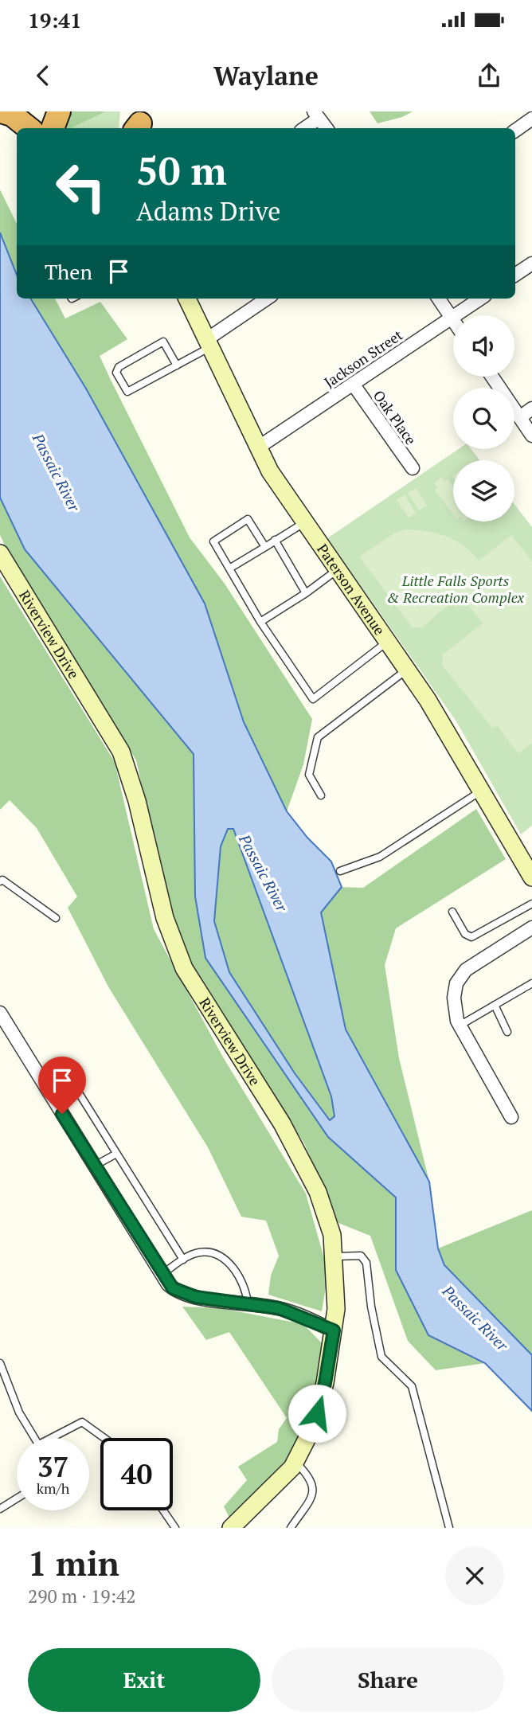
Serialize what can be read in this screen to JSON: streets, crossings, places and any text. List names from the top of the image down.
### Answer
{
  "streets": {
    "street": [
      "Jackson Street",
      "Oak Place",
      "Paterson Avenue",
      "Riverview Drive"
    ]
  },
  "crossings": [
    ["Jackson Street", "Oak Place"],
    ["Jackson Street", "Paterson Avenue"]
  ],
  "water": ["Passaic River"],
  "parks": ["Little Falls Sports & Recreation Complex"],
  "page": {
    "status": "19:41",
    "header": "Waylane",
    "turn": ["50 m", "Adams Drive"],
    "then": "Then",
    "speed": "37 km/h",
    "limit": "40",
    "heading": ["1 min", "290 m · 19:42"],
    "buttons": ["Exit", "Share"]
  }
}
